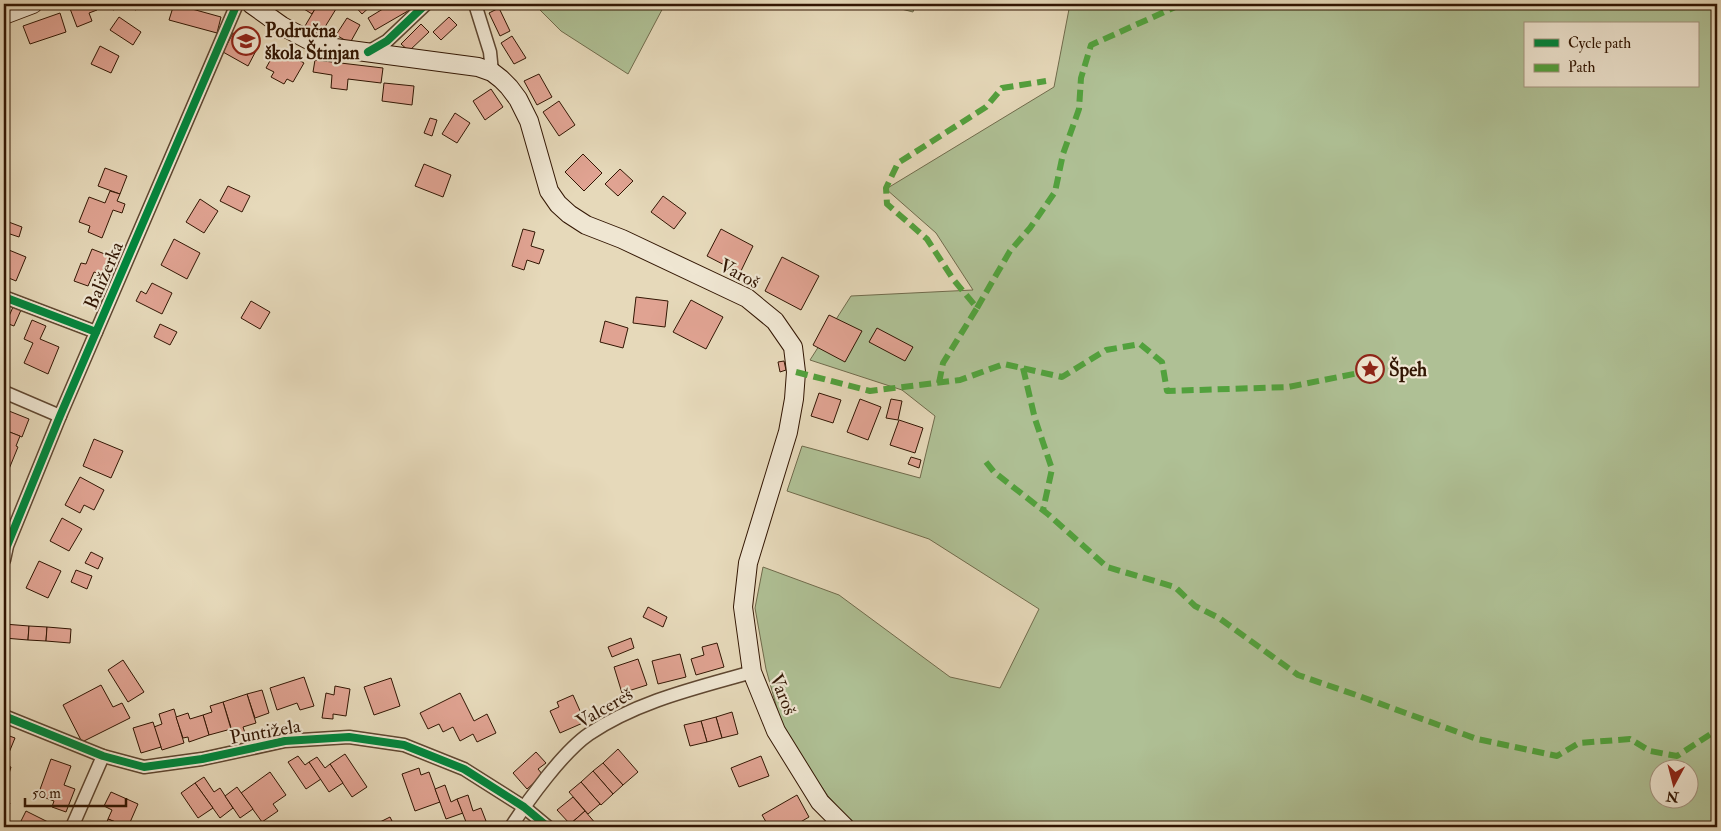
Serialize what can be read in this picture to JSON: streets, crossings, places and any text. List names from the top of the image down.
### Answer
{
  "streets": {
    "main road": ["Varoš"],
    "street": ["Baližerka", "Valcereš", "Puntižela"]
  },
  "crossings": [
    ["Varoš", "Valcereš"],
    ["Valcereš", "Puntižela"]
  ],
  "places": {
    "school or university": ["Područna škola Štinjan"],
    "place": ["Špeh"]
  },
  "legend": ["Cycle path", "Path"],
  "scale_bar": "50 m",
  "north": "bottom"
}
